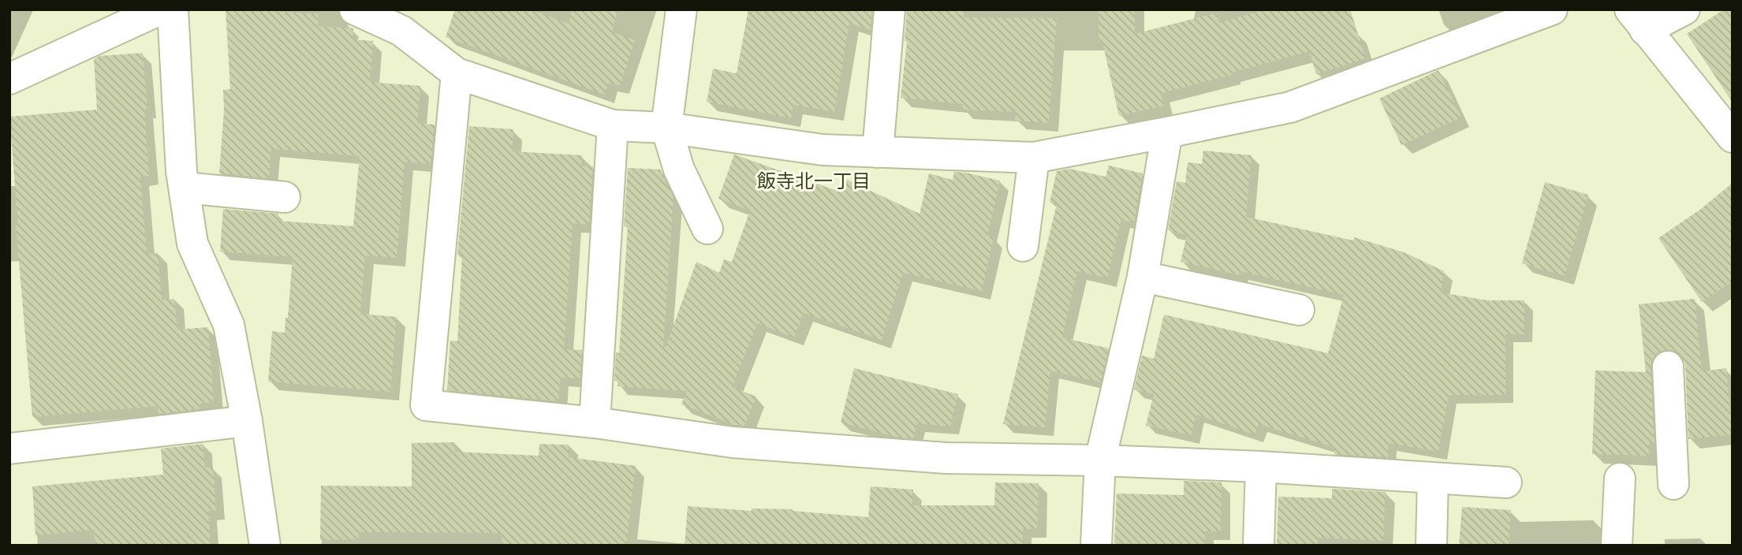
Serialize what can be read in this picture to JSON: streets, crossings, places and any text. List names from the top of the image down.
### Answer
{
  "districts": ["飯寺北一丁目"]
}
